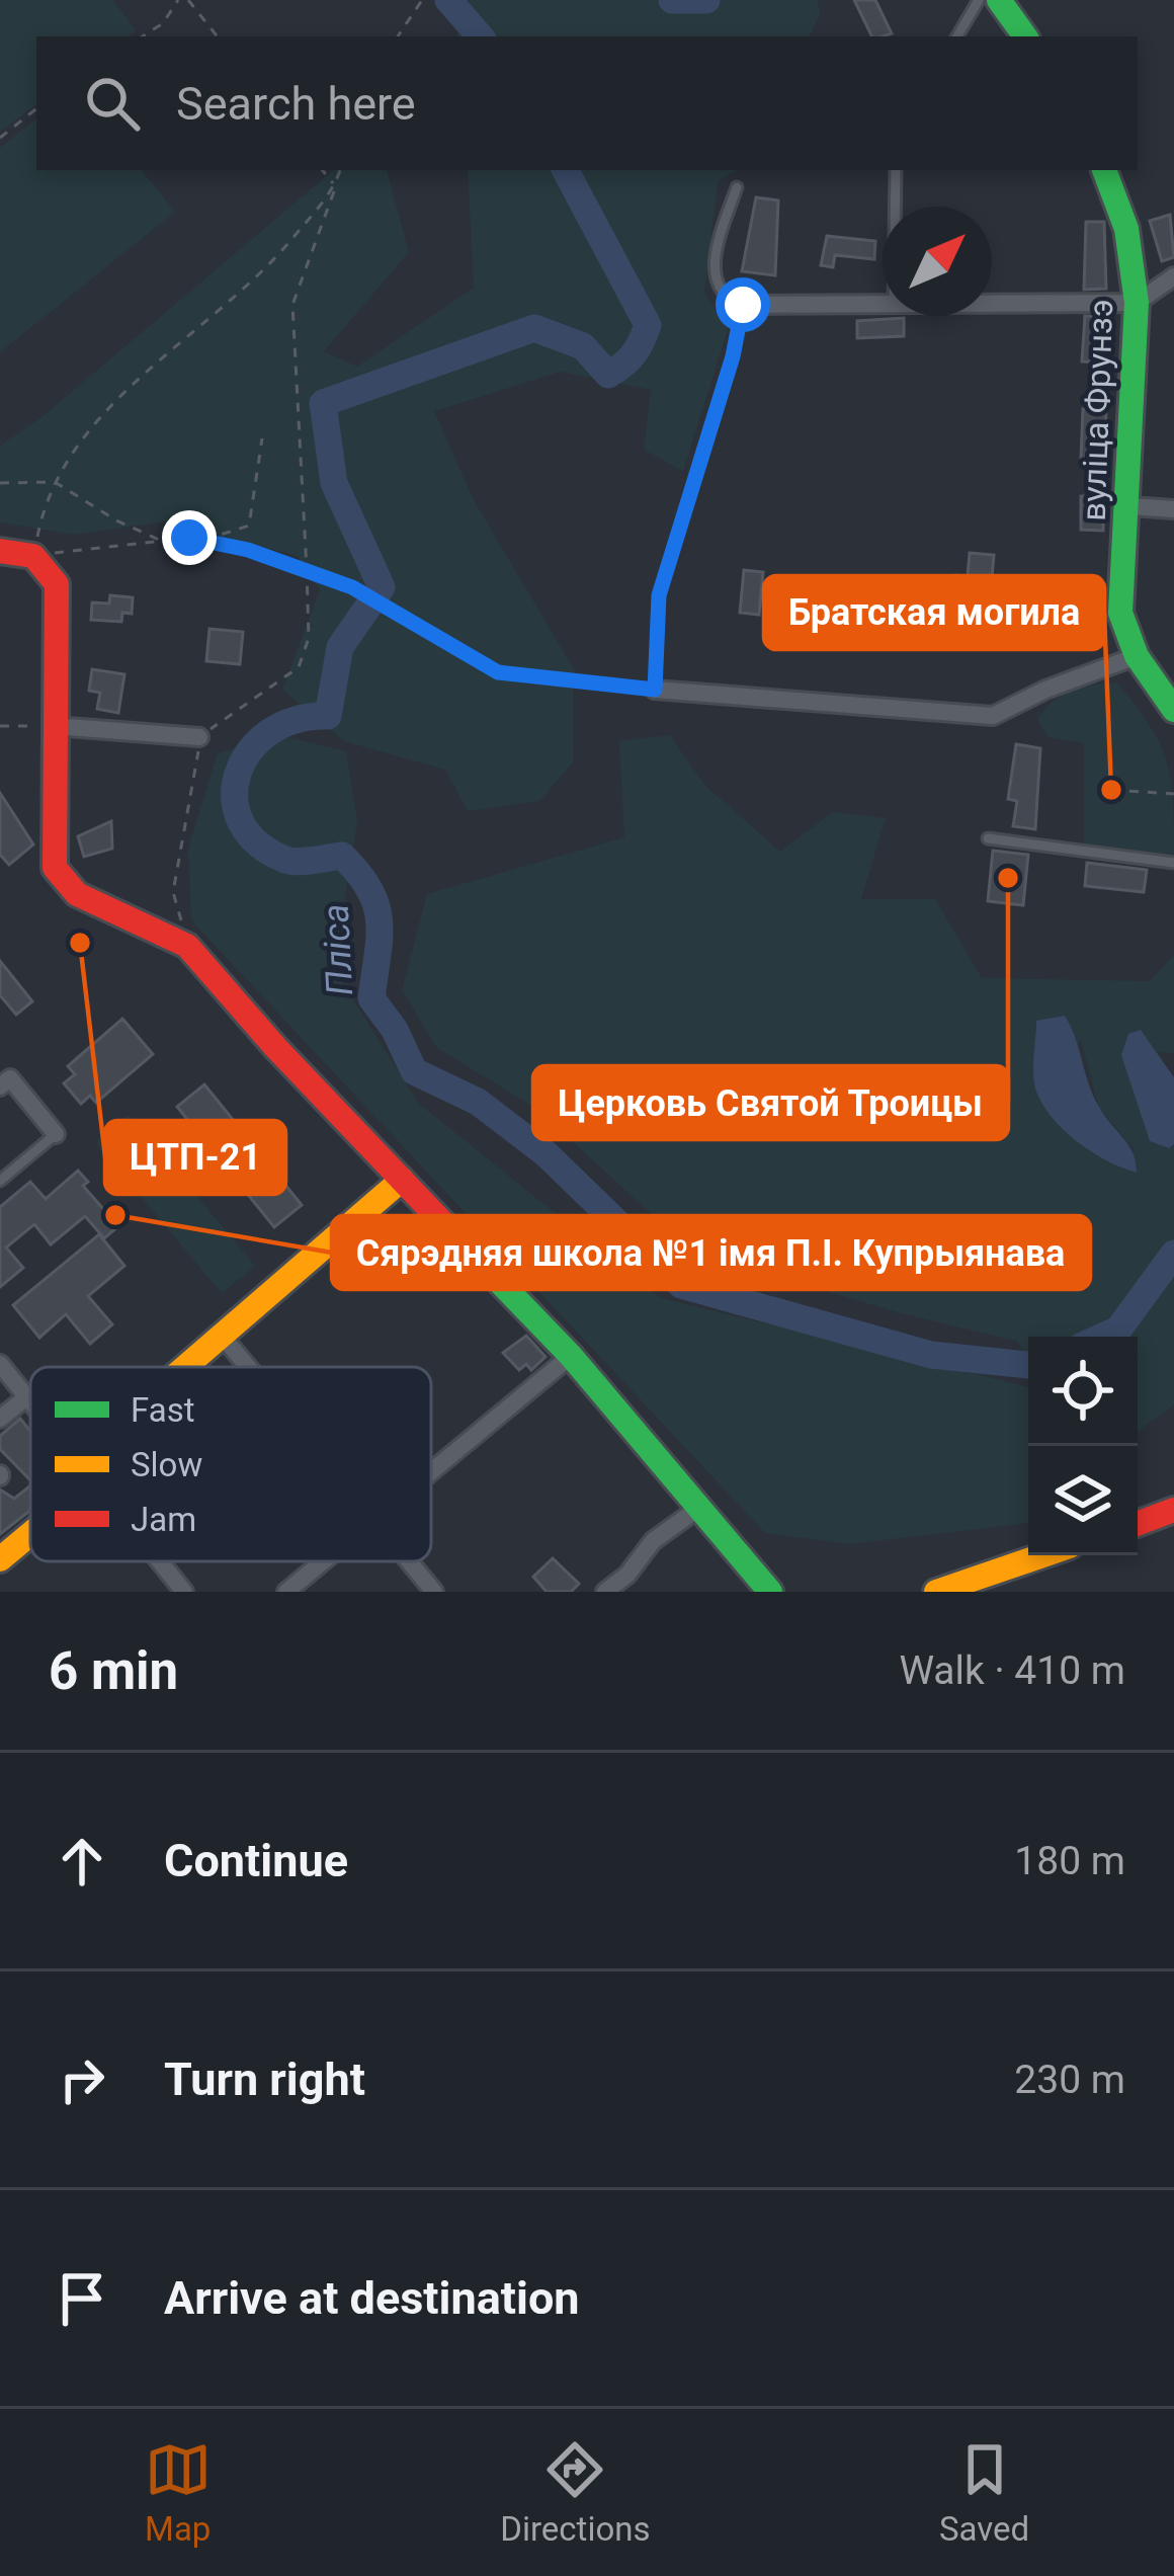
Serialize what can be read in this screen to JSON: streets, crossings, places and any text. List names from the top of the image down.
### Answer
{
  "streets": {
    "street": ["вуліца Фрунзэ"]
  },
  "water": ["Пліса"],
  "places": [
    "Братская могила",
    "Церковь Святой Троицы",
    "ЦТП-21",
    "Сярэдняя школа №1 імя П.І. Купрыянава"
  ],
  "legend": ["Fast", "Slow", "Jam"],
  "north": "top right",
  "page": {
    "search": "Search here",
    "heading": ["6 min", "Walk · 410 m"],
    "list": [
      ["Continue", "180 m"],
      ["Turn right", "230 m"],
      "Arrive at destination"
    ],
    "nav": ["Map", "Directions", "Saved"]
  }
}
